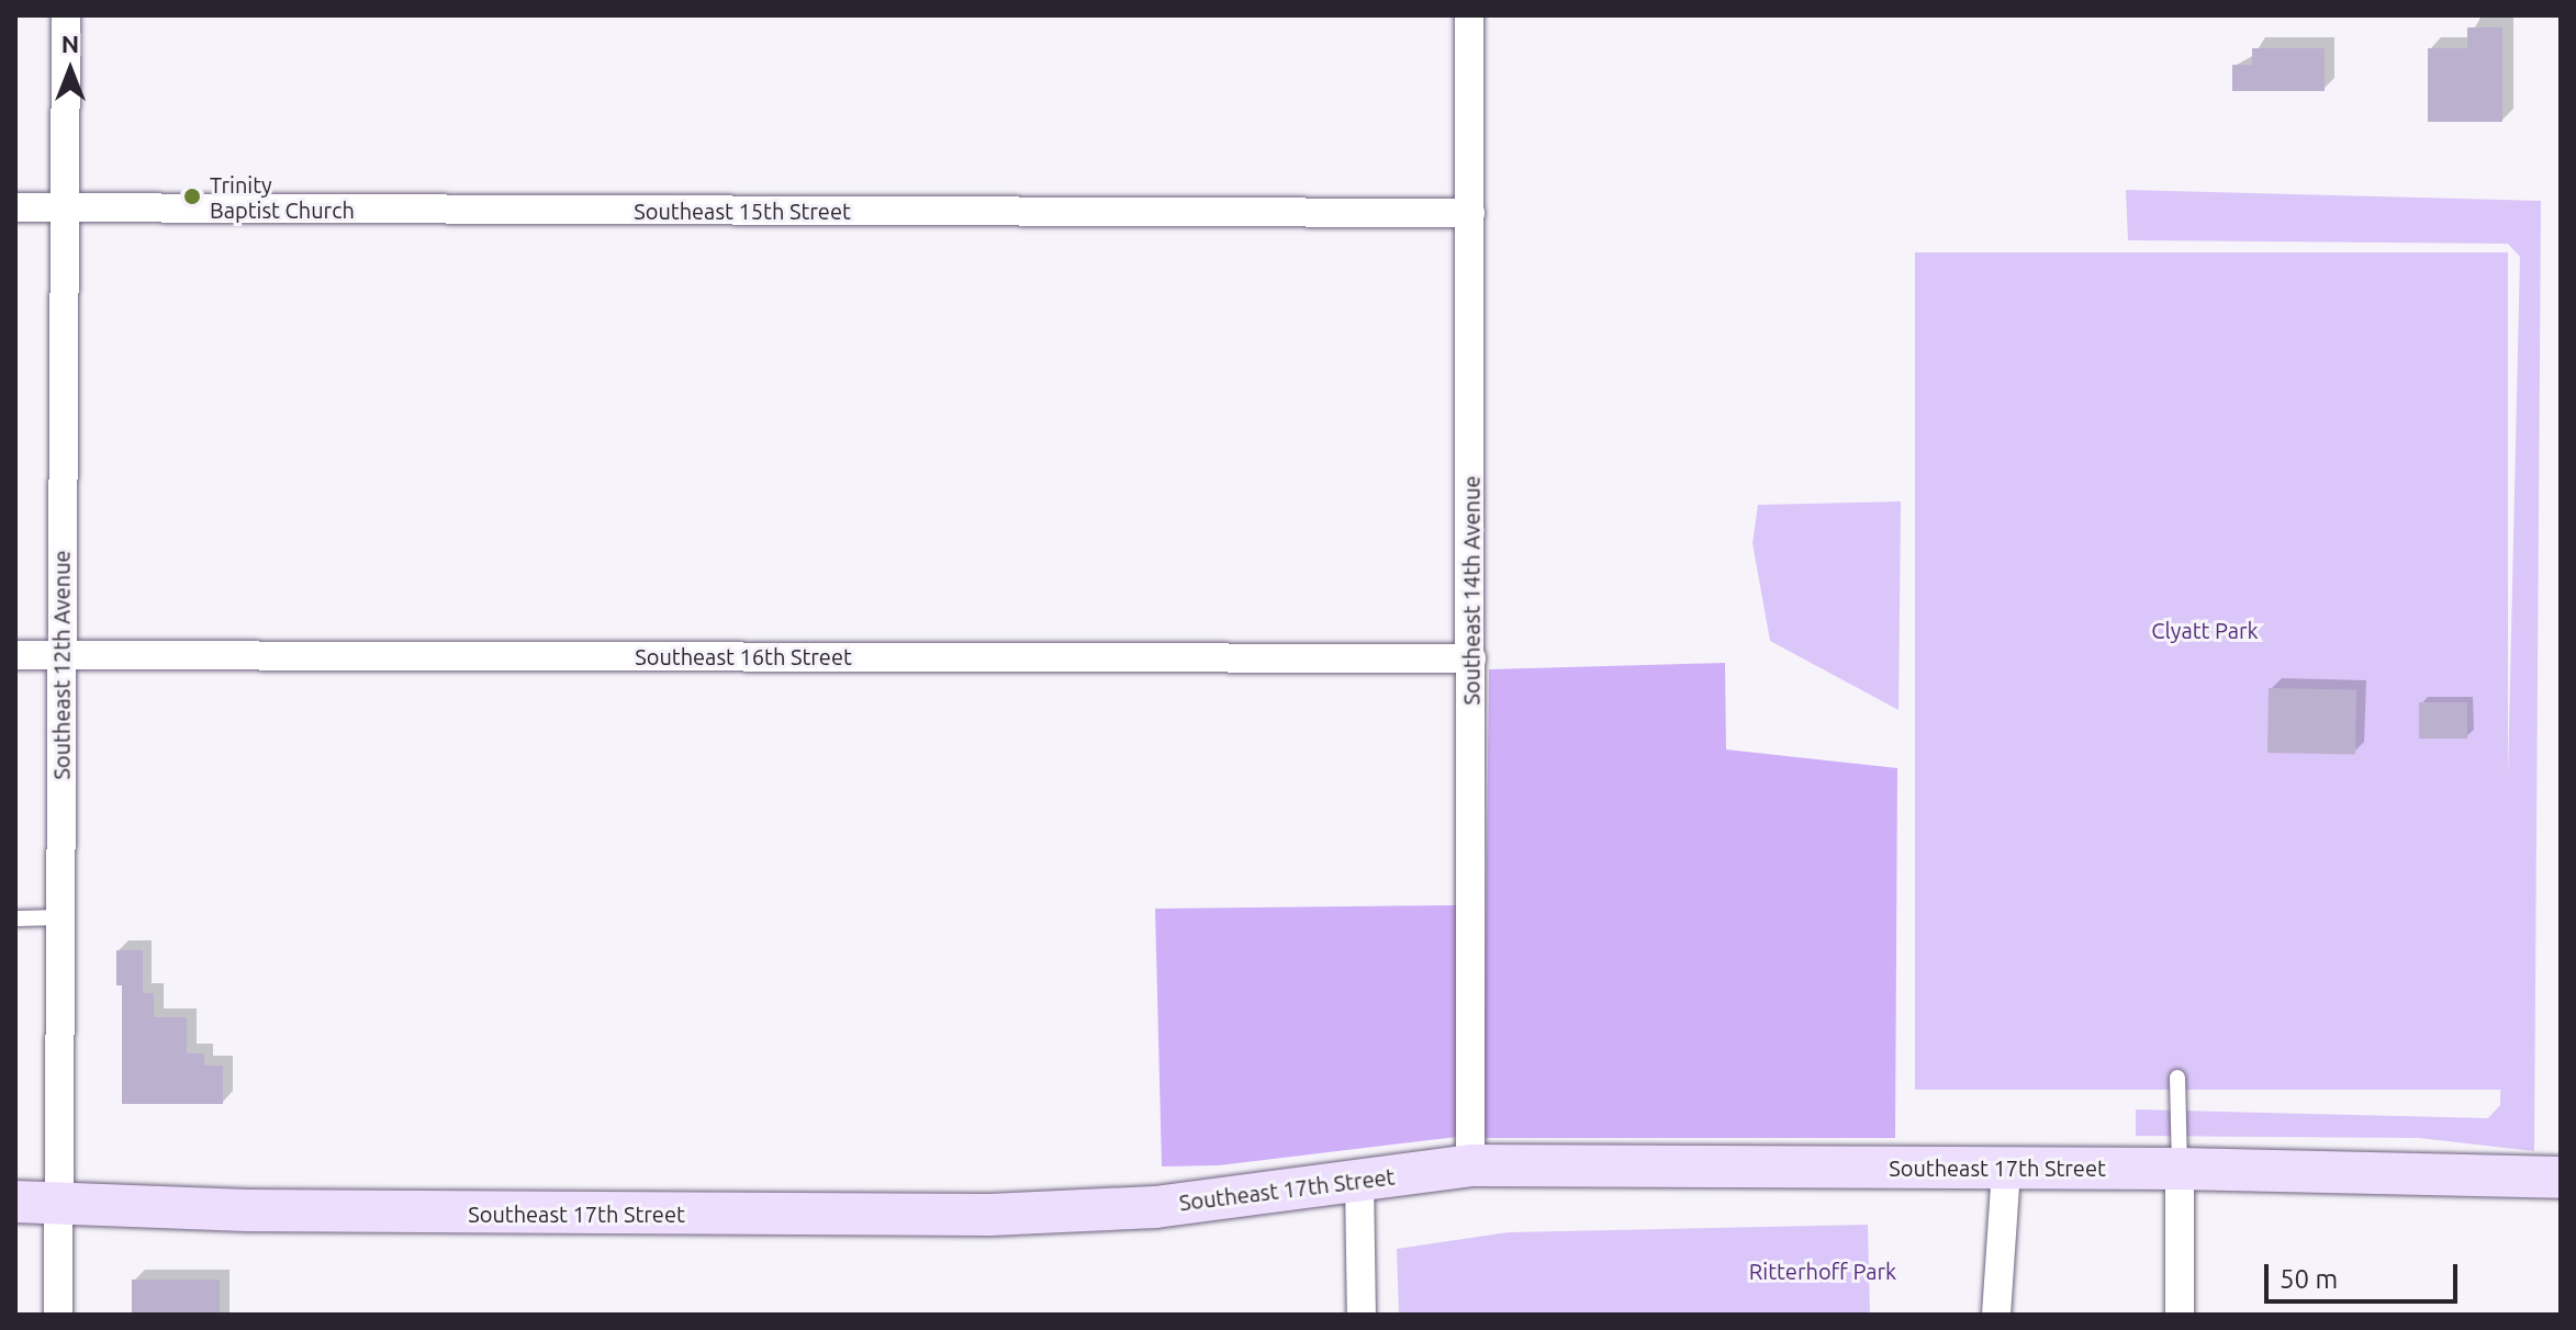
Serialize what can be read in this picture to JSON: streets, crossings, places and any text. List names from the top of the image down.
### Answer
{
  "streets": {
    "main road": ["Southeast 17th Street"],
    "street": [
      "Southeast 15th Street",
      "Southeast 14th Avenue",
      "Southeast 16th Street",
      "Southeast 12th Avenue"
    ]
  },
  "crossings": [
    ["Southeast 15th Street", "Southeast 14th Avenue"],
    ["Southeast 15th Street", "Southeast 12th Avenue"],
    ["Southeast 14th Avenue", "Southeast 16th Street"],
    ["Southeast 14th Avenue", "Southeast 17th Street"],
    ["Southeast 16th Street", "Southeast 12th Avenue"],
    ["Southeast 12th Avenue", "Southeast 17th Street"]
  ],
  "parks": ["Clyatt Park", "Ritterhoff Park"],
  "places": ["Trinity Baptist Church"],
  "scale_bar": "50 m",
  "north": "top"
}
